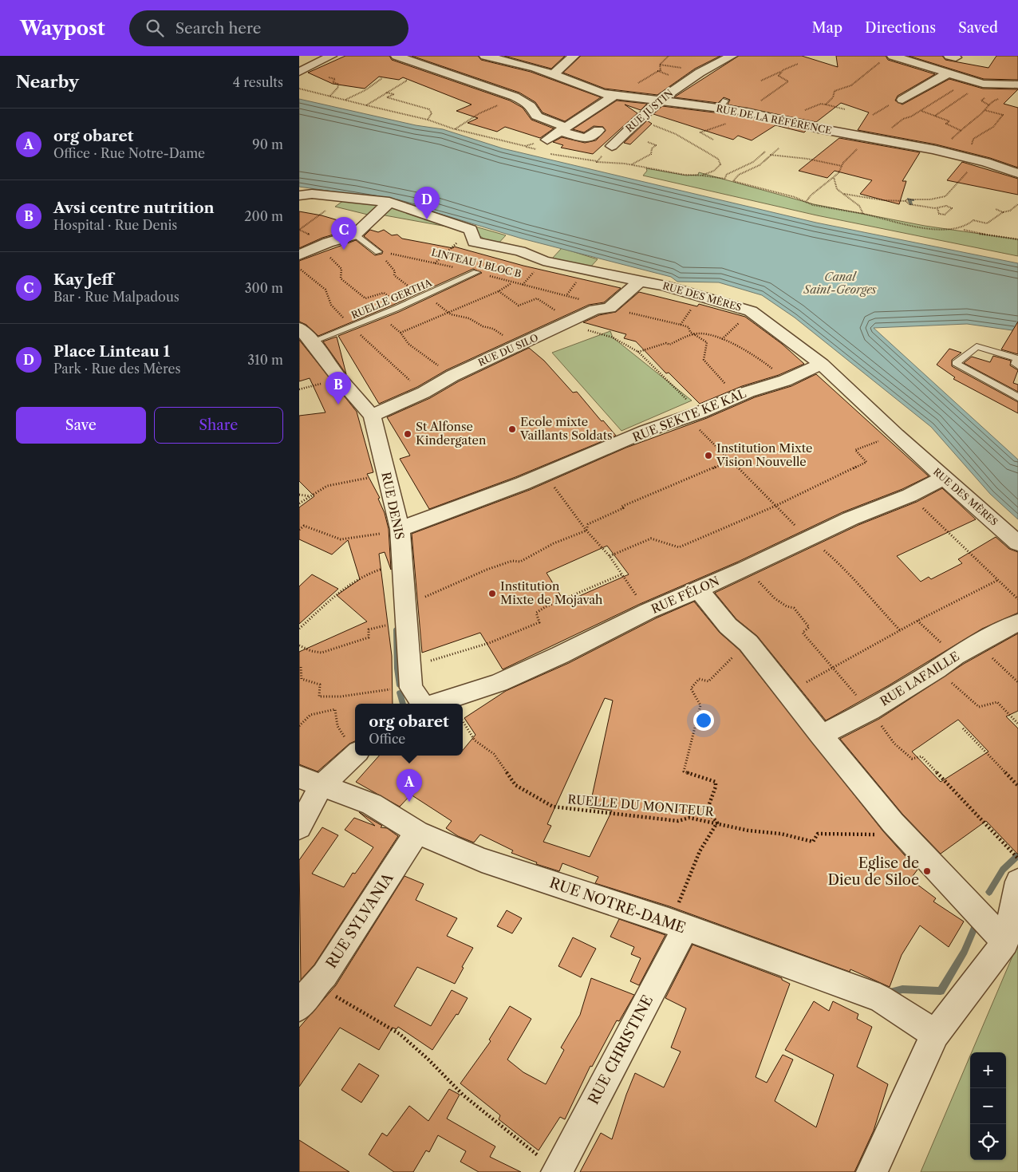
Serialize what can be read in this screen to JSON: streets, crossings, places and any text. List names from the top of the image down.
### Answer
{
  "streets": {
    "street": [
      "RUE JUSTIN",
      "RUE DE LA RÉFÉRENCE",
      "RUE DES MÈRES",
      "RUE DU SILO",
      "RUE SEKTE KE KAL",
      "RUE DENIS",
      "RUE FÉLON",
      "RUE LAFAILLE",
      "RUE NOTRE-DAME",
      "RUE SYLVANIA",
      "RUE CHRISTINE"
    ],
    "lane": ["RUELLE GERTHA"],
    "path": ["LINTEAU 1 BLOC B", "RUELLE DU MONITEUR"]
  },
  "crossings": [
    ["RUE JUSTIN", "RUE DE LA RÉFÉRENCE"],
    ["LINTEAU 1 BLOC B", "RUELLE GERTHA"],
    ["LINTEAU 1 BLOC B", "RUE DU SILO"],
    ["RUE DES MÈRES", "RUE DU SILO"],
    ["RUE DES MÈRES", "RUE SEKTE KE KAL"],
    ["RUE DES MÈRES", "RUE FÉLON"],
    ["RUELLE GERTHA", "RUE DENIS"],
    ["RUE DU SILO", "RUE DENIS"],
    ["RUE SEKTE KE KAL", "RUE DENIS"],
    ["RUE NOTRE-DAME", "RUE SYLVANIA"],
    ["RUE NOTRE-DAME", "RUE CHRISTINE"]
  ],
  "water": ["Canal Saint-Georges"],
  "places": [
    "Ecole mixte Vaillants Soldats",
    "St Alfonse Kindergaten",
    "Institution Mixte Vision Nouvelle",
    "Institution Mixte de Mojavah",
    "Eglise de Dieu de Siloe"
  ],
  "page": {
    "header": "Waypost",
    "search": "Search here",
    "nav": ["Map", "Directions", "Saved"],
    "heading": ["Nearby", "4 results"],
    "list": [
      {
        "mark": "A",
        "name": "org obaret",
        "note": "Office · Rue Notre-Dame",
        "value": "90 m"
      },
      {
        "mark": "B",
        "name": "Avsi centre nutrition",
        "note": "Hospital · Rue Denis",
        "value": "200 m"
      },
      {
        "mark": "C",
        "name": "Kay Jeff",
        "note": "Bar · Rue Malpadous",
        "value": "300 m"
      },
      {
        "mark": "D",
        "name": "Place Linteau 1",
        "note": "Park · Rue des Mères",
        "value": "310 m"
      }
    ],
    "pins": [
      "D",
      "C",
      "B",
      "A"
    ],
    "buttons": ["Save", "Share"],
    "popup": ["org obaret", "Office"],
    "map_buttons": ["+", "−"]
  }
}
